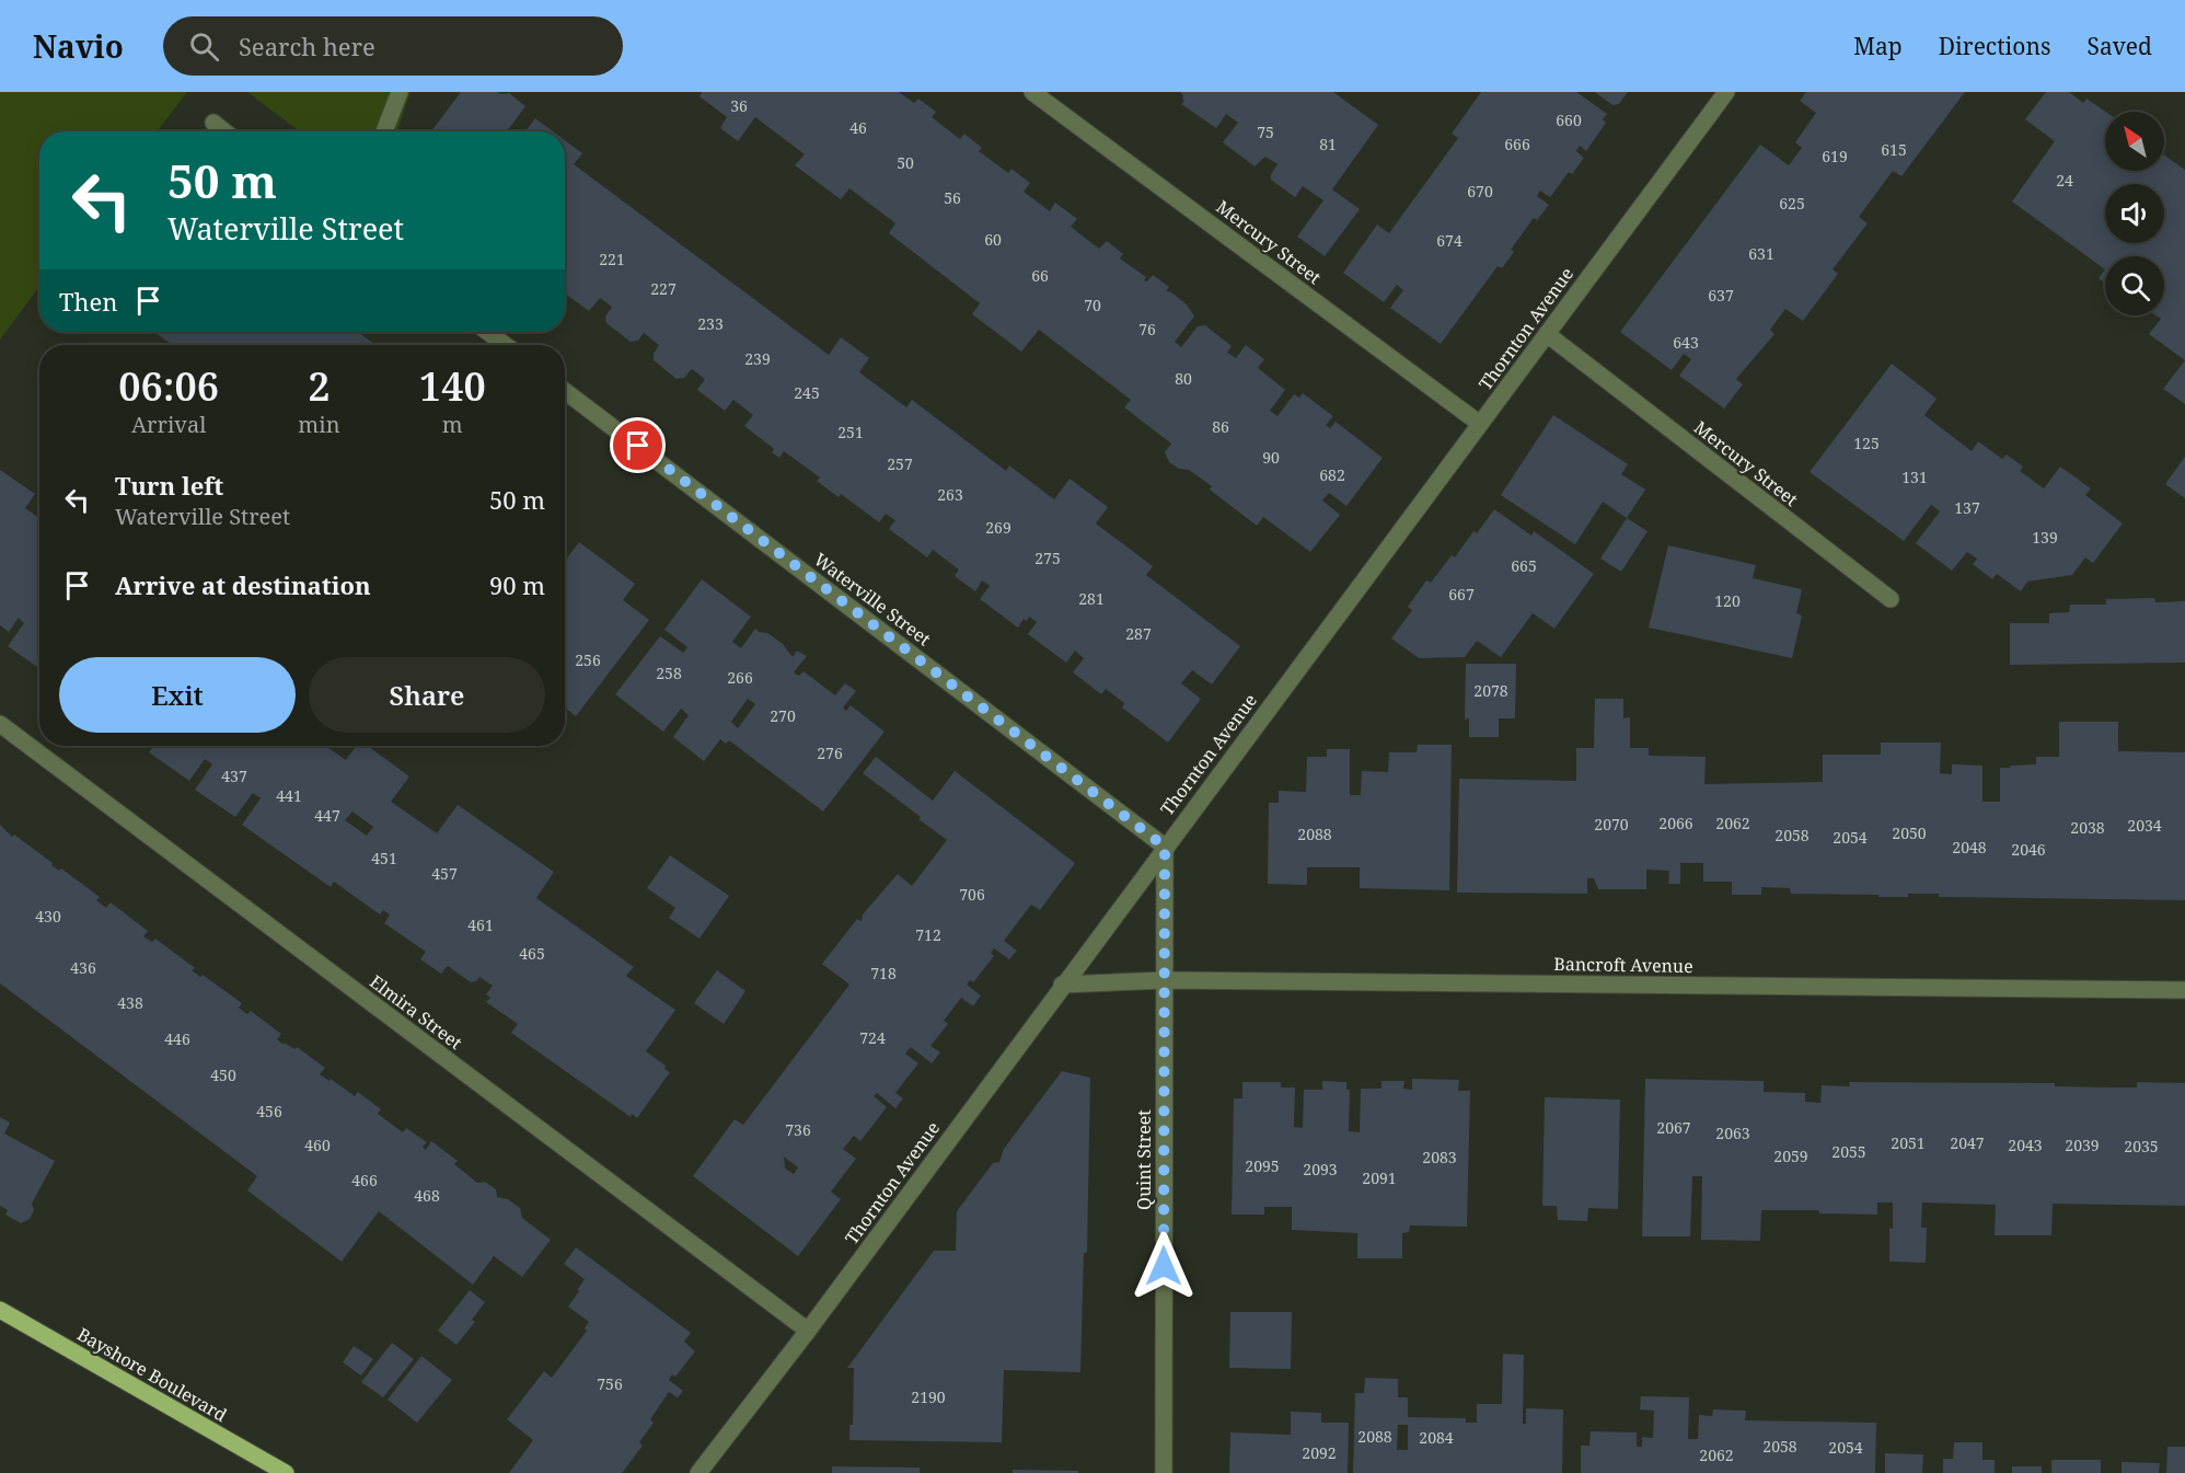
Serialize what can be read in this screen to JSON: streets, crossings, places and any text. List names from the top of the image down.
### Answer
{
  "streets": {
    "main road": ["Bayshore Boulevard"],
    "street": [
      "Mercury Street",
      "Thornton Avenue",
      "Waterville Street",
      "Bancroft Avenue",
      "Elmira Street",
      "Quint Street"
    ]
  },
  "crossings": [
    ["Mercury Street", "Thornton Avenue"],
    ["Thornton Avenue", "Waterville Street"],
    ["Thornton Avenue", "Bancroft Avenue"],
    ["Thornton Avenue", "Elmira Street"],
    ["Thornton Avenue", "Quint Street"],
    ["Waterville Street", "Quint Street"],
    ["Bancroft Avenue", "Quint Street"]
  ],
  "house_numbers": [
    "36",
    "660",
    "46",
    "75",
    "81",
    "666",
    "615",
    "619",
    "50",
    "24",
    "670",
    "56",
    "625",
    "60",
    "674",
    "631",
    "221",
    "66",
    "227",
    "637",
    "70",
    "233",
    "76",
    "643",
    "239",
    "80",
    "245",
    "86",
    "251",
    "125",
    "90",
    "257",
    "682",
    "131",
    "263",
    "137",
    "269",
    "139",
    "275",
    "665",
    "667",
    "281",
    "120",
    "287",
    "256",
    "258",
    "266",
    "2078",
    "270",
    "276",
    "437",
    "441",
    "447",
    "2066",
    "2062",
    "2070",
    "2034",
    "2038",
    "2050",
    "2088",
    "2058",
    "2054",
    "2048",
    "2046",
    "451",
    "457",
    "706",
    "430",
    "461",
    "712",
    "465",
    "436",
    "718",
    "438",
    "724",
    "446",
    "450",
    "456",
    "2067",
    "736",
    "2063",
    "2051",
    "2047",
    "460",
    "2043",
    "2039",
    "2035",
    "2055",
    "2059",
    "2083",
    "2095",
    "2093",
    "2091",
    "466",
    "468",
    "756",
    "2190",
    "2088",
    "2084",
    "2058",
    "2054",
    "2092",
    "2062"
  ],
  "north": "top left",
  "page": {
    "header": "Navio",
    "search": "Search here",
    "nav": ["Map", "Directions", "Saved"],
    "turn": ["50 m", "Waterville Street"],
    "then": "Then",
    "eta": [
      "06:06",
      "Arrival",
      "2",
      "min",
      "140",
      "m"
    ],
    "list": [
      {
        "name": "Turn left",
        "note": "Waterville Street",
        "value": "50 m"
      },
      {
        "name": "Arrive at destination",
        "value": "90 m"
      }
    ],
    "buttons": ["Exit", "Share"]
  }
}
